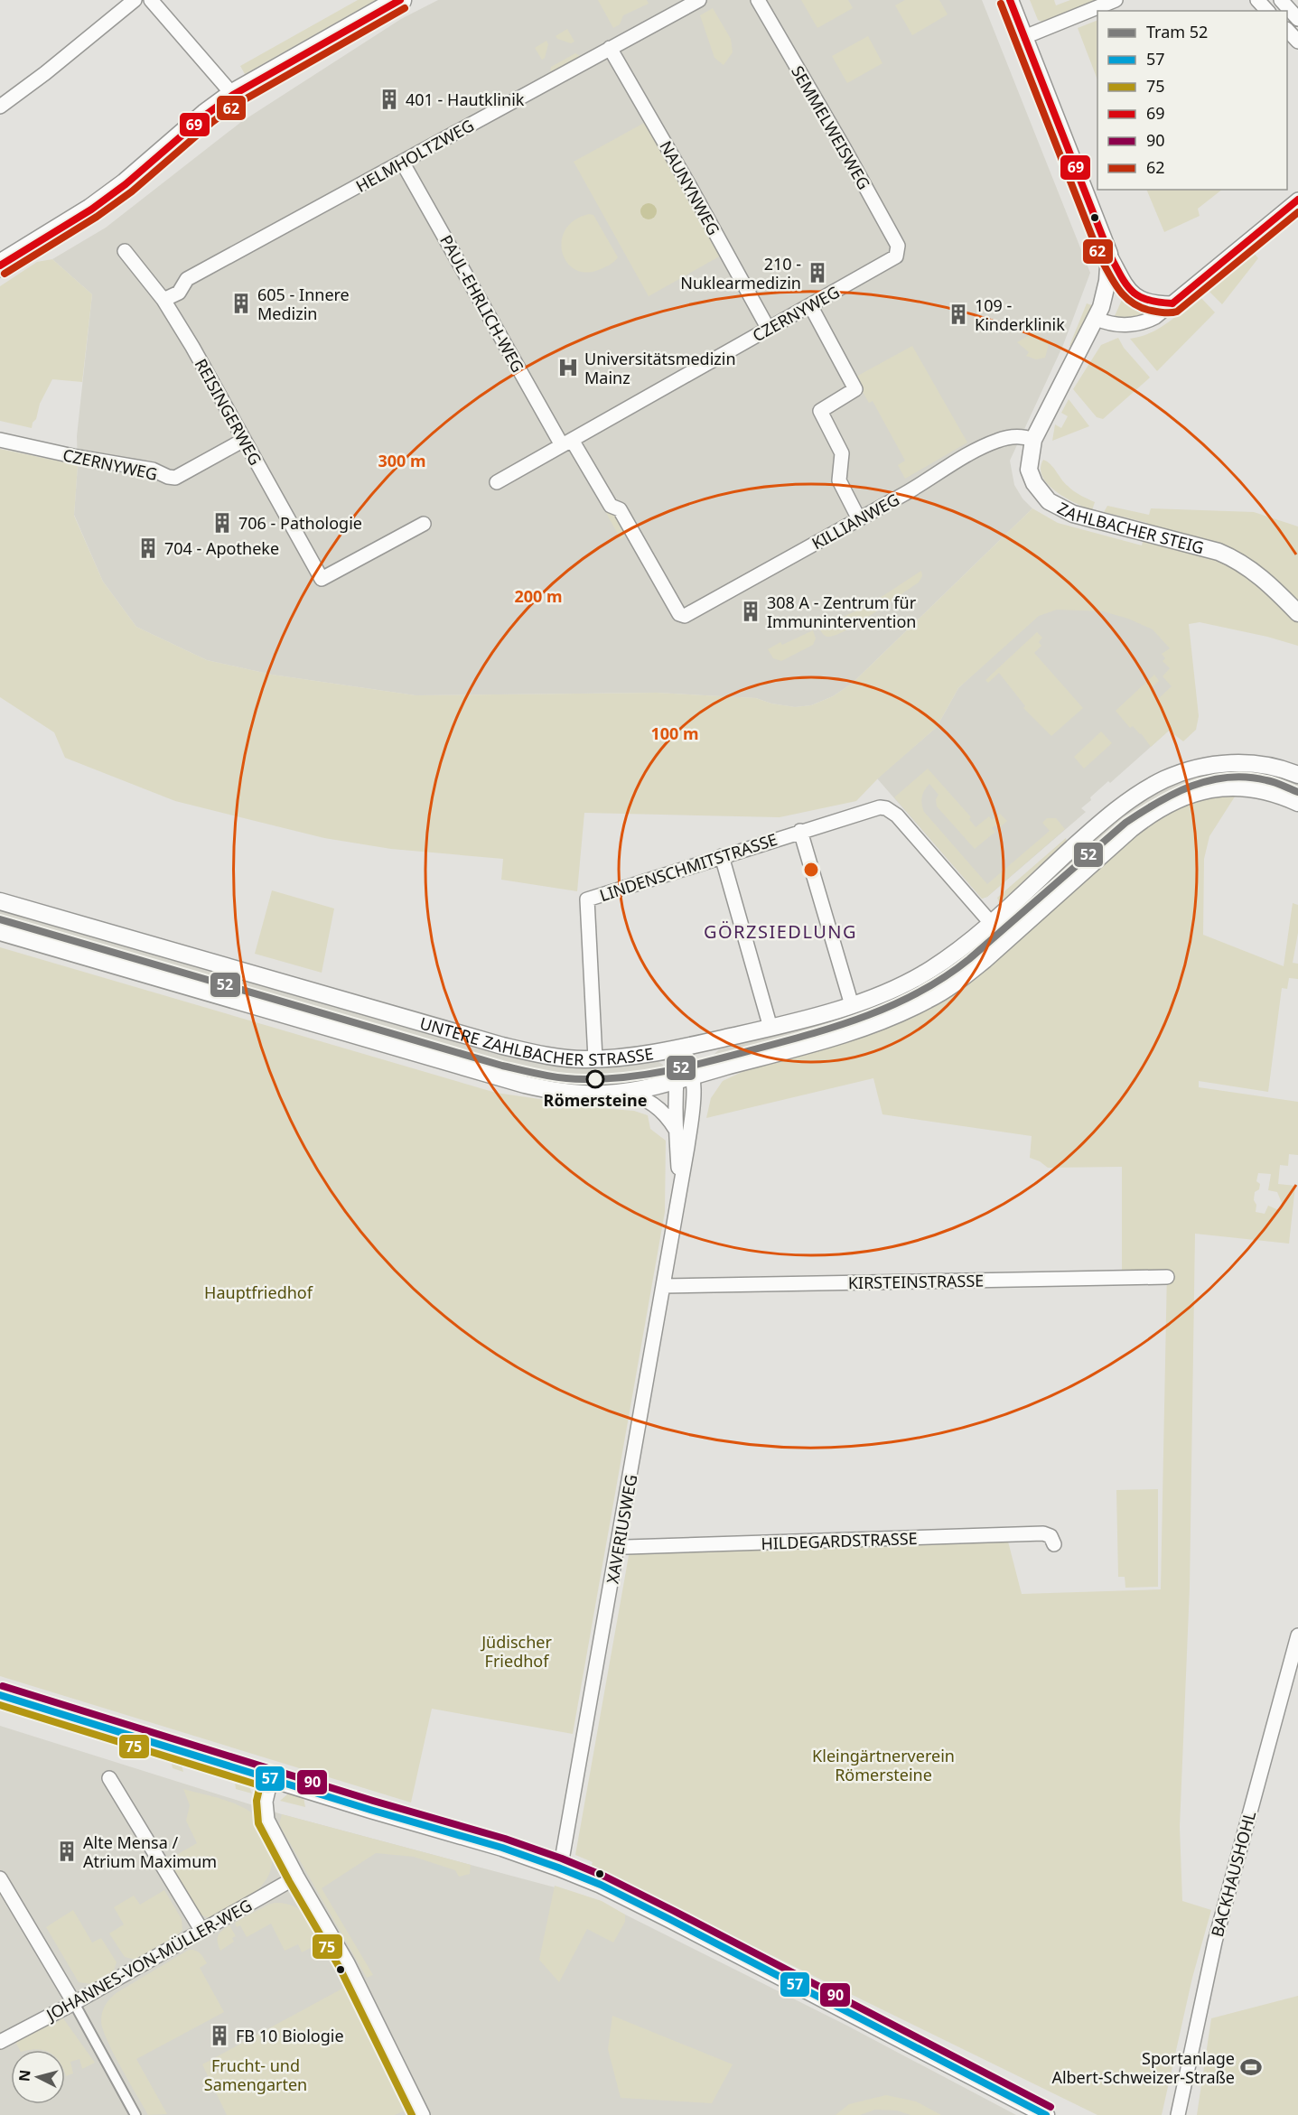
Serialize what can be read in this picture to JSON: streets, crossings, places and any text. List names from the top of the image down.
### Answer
{
  "streets": {
    "street": [
      "SEMMELWEISWEG",
      "HELMHOLTZWEG",
      "NAUNYNWEG",
      "PAUL-EHRLICH-WEG",
      "CZERNYWEG",
      "REISINGERWEG",
      "KILLIANWEG",
      "ZAHLBACHER STEIG",
      "LINDENSCHMITSTRASSE",
      "UNTERE ZAHLBACHER STRASSE",
      "KIRSTEINSTRASSE",
      "XAVERIUSWEG",
      "HILDEGARDSTRASSE",
      "BACKHAUSHOHL",
      "JOHANNES-VON-MÜLLER-WEG"
    ]
  },
  "crossings": [
    ["SEMMELWEISWEG", "CZERNYWEG"],
    ["HELMHOLTZWEG", "NAUNYNWEG"],
    ["HELMHOLTZWEG", "PAUL-EHRLICH-WEG"],
    ["HELMHOLTZWEG", "REISINGERWEG"],
    ["NAUNYNWEG", "CZERNYWEG"],
    ["PAUL-EHRLICH-WEG", "CZERNYWEG"],
    ["PAUL-EHRLICH-WEG", "KILLIANWEG"],
    ["CZERNYWEG", "REISINGERWEG"],
    ["KILLIANWEG", "ZAHLBACHER STEIG"],
    ["LINDENSCHMITSTRASSE", "UNTERE ZAHLBACHER STRASSE"],
    ["UNTERE ZAHLBACHER STRASSE", "XAVERIUSWEG"],
    ["KIRSTEINSTRASSE", "XAVERIUSWEG"],
    ["XAVERIUSWEG", "HILDEGARDSTRASSE"]
  ],
  "districts": ["GÖRZSIEDLUNG"],
  "parks": [
    "Hauptfriedhof",
    "Jüdischer Friedhof",
    "Kleingärtnerverein Römersteine",
    "Frucht- und Samengarten"
  ],
  "places": {
    "building": [
      "401 - Hautklinik",
      "210 - Nuklearmedizin",
      "605 - Innere Medizin",
      "109 - Kinderklinik",
      "706 - Pathologie",
      "704 - Apotheke",
      "308 A - Zentrum für Immunintervention",
      "Alte Mensa / Atrium Maximum",
      "FB 10 Biologie"
    ],
    "hospital": ["Universitätsmedizin Mainz"],
    "other": ["Römersteine"],
    "sports": ["Sportanlage Albert-Schweizer-Straße"]
  },
  "lines": [
    "transit line 69",
    "transit line 62",
    "tram line 52",
    "transit line 90",
    "transit line 57",
    "transit line 75"
  ],
  "legend": [
    "Tram 52",
    "57",
    "75",
    "69",
    "90",
    "62"
  ],
  "north": "left",
  "rings": ["300 m", "200 m", "100 m"]
}
